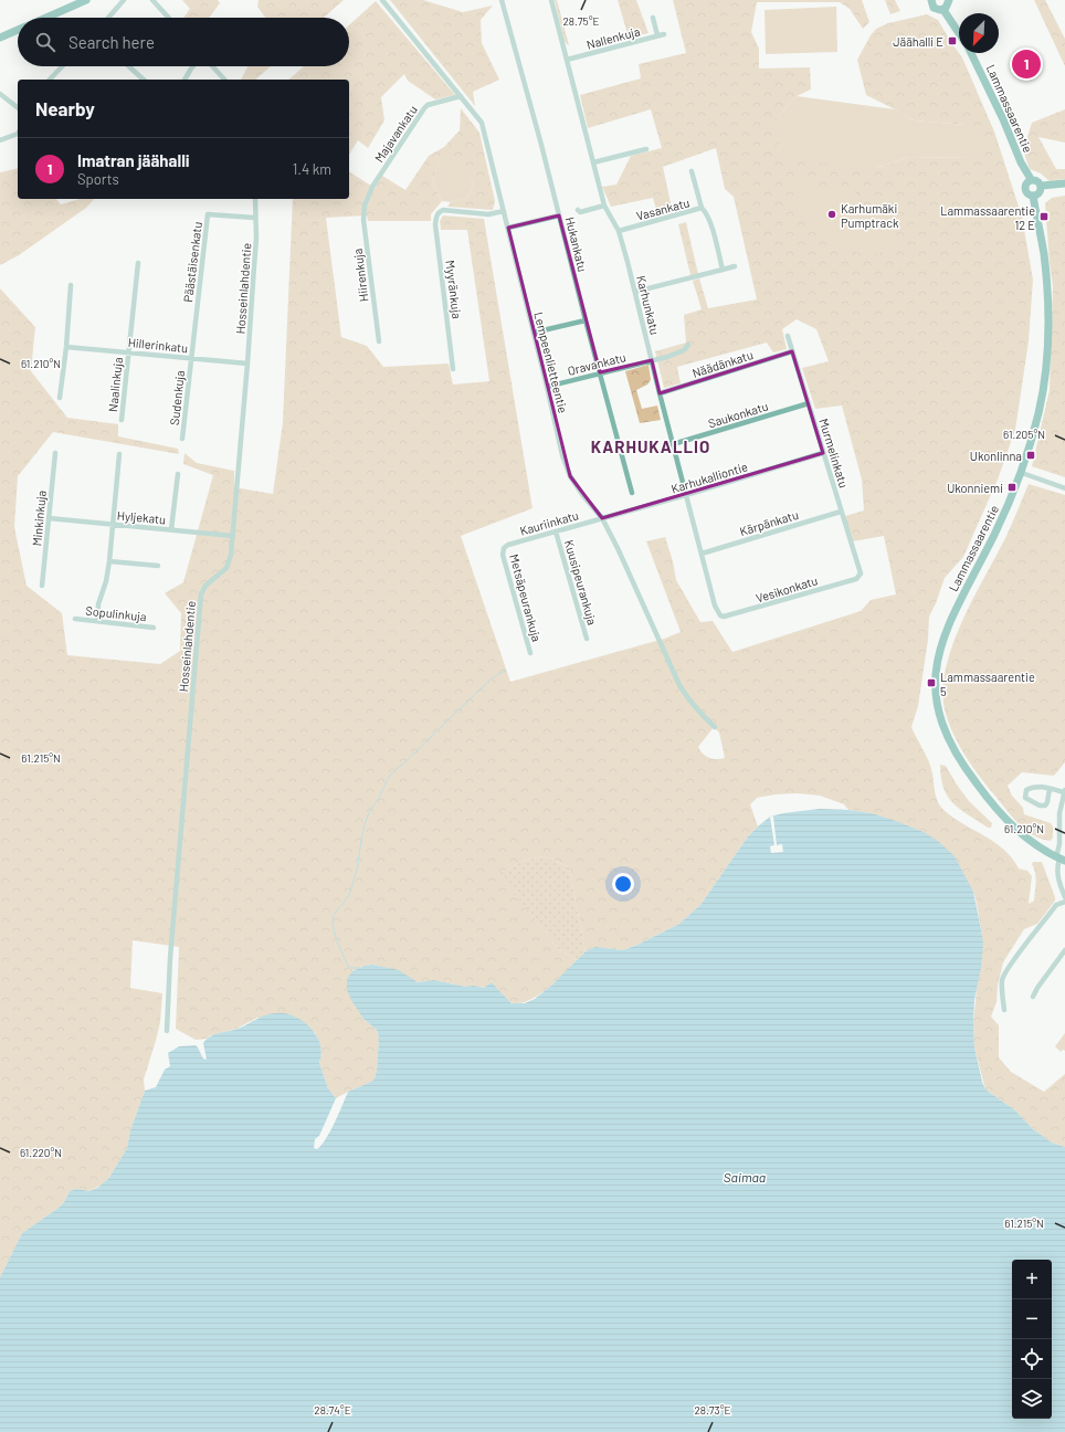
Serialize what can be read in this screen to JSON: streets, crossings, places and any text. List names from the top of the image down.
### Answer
{
  "streets": {
    "street": [
      "Nallenkuja",
      "Lammassaarentie",
      "Majavankatu",
      "Vasankatu",
      "Hukankatu",
      "Päästäisenkatu",
      "Hiirenkuja",
      "Hosseinlahdentie",
      "Myyränkuja",
      "Karhunkatu",
      "Hillerinkatu",
      "Lempeenlietteentie",
      "Oravankatu",
      "Näädänkatu",
      "Naalinkuja",
      "Sudenkuja",
      "Saukonkatu",
      "Murmelinkatu",
      "Karhukalliontie",
      "Hyljekatu",
      "Minkinkuja",
      "Kauriinkatu",
      "Kärpänkatu",
      "Kuusipeurankuja",
      "Vesikonkatu",
      "Metsäpeurankuja",
      "Sopulinkuja"
    ]
  },
  "crossings": [
    ["Nallenkuja", "Karhunkatu"],
    ["Majavankatu", "Hiirenkuja"],
    ["Majavankatu", "Lempeenlietteentie"],
    ["Vasankatu", "Karhunkatu"],
    ["Hukankatu", "Oravankatu"],
    ["Päästäisenkatu", "Hosseinlahdentie"],
    ["Päästäisenkatu", "Hillerinkatu"],
    ["Päästäisenkatu", "Sudenkuja"],
    ["Hosseinlahdentie", "Hillerinkatu"],
    ["Hosseinlahdentie", "Hyljekatu"],
    ["Myyränkuja", "Lempeenlietteentie"],
    ["Karhunkatu", "Oravankatu"],
    ["Karhunkatu", "Näädänkatu"],
    ["Karhunkatu", "Saukonkatu"],
    ["Karhunkatu", "Karhukalliontie"],
    ["Karhunkatu", "Kärpänkatu"],
    ["Karhunkatu", "Vesikonkatu"],
    ["Hillerinkatu", "Naalinkuja"],
    ["Hillerinkatu", "Sudenkuja"],
    ["Lempeenlietteentie", "Oravankatu"],
    ["Lempeenlietteentie", "Karhukalliontie"],
    ["Lempeenlietteentie", "Kauriinkatu"],
    ["Näädänkatu", "Murmelinkatu"],
    ["Saukonkatu", "Murmelinkatu"],
    ["Murmelinkatu", "Karhukalliontie"],
    ["Murmelinkatu", "Kärpänkatu"],
    ["Murmelinkatu", "Vesikonkatu"],
    ["Karhukalliontie", "Kauriinkatu"],
    ["Hyljekatu", "Minkinkuja"],
    ["Kauriinkatu", "Kuusipeurankuja"],
    ["Kauriinkatu", "Metsäpeurankuja"]
  ],
  "districts": ["KARHUKALLIO"],
  "water": ["Saimaa"],
  "places": {
    "transit": [
      "Jäähalli E",
      "Lammassaarentie 12 E",
      "Ukonlinna",
      "Ukonniemi",
      "Lammassaarentie 5"
    ],
    "other": ["Karhumäki Pumptrack"]
  },
  "north": "bottom left",
  "page": {
    "search": "Search here",
    "pins": "1",
    "heading": "Nearby",
    "list": [
      {
        "mark": "1",
        "name": "Imatran jäähalli",
        "note": "Sports",
        "value": "1.4 km"
      }
    ],
    "map_buttons": ["+", "−"]
  },
  "coordinates": [
    "28.75°E",
    "61.210°N",
    "61.205°N",
    "61.215°N",
    "61.220°N",
    "28.74°E",
    "28.73°E"
  ]
}
